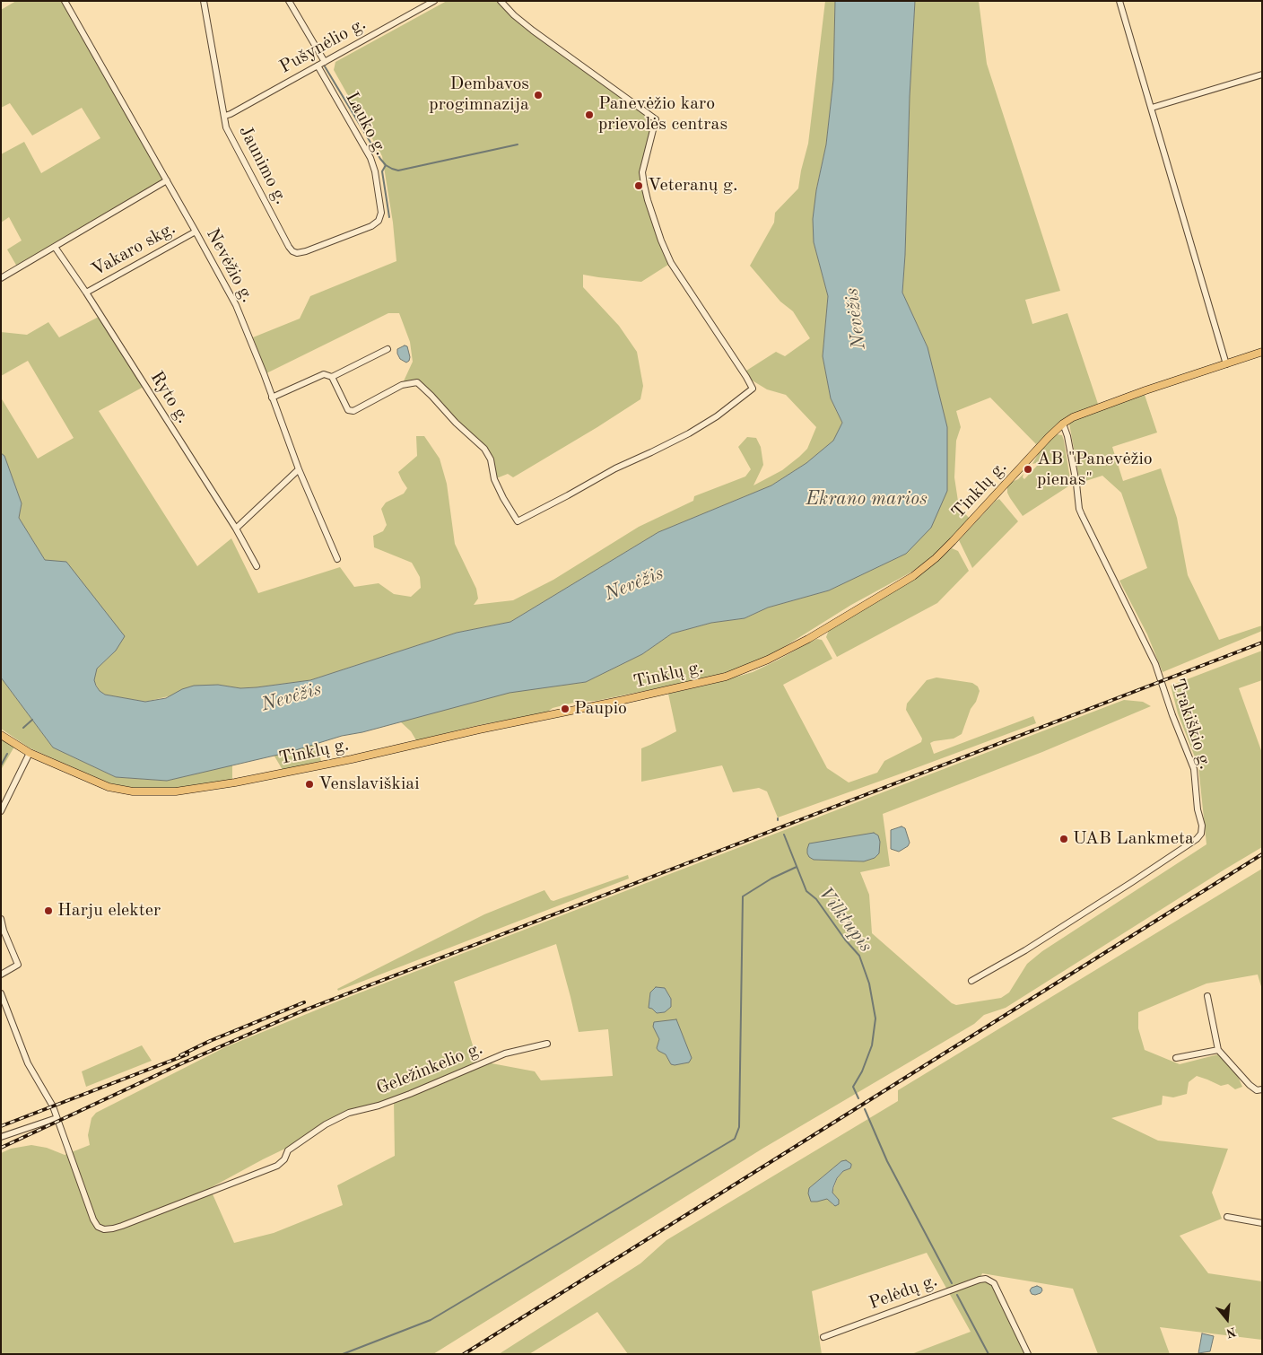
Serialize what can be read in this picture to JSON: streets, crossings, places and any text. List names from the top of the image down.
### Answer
{
  "streets": {
    "main road": ["Tinklų g."],
    "street": [
      "Pušynėlio g.",
      "Lauko g.",
      "Jaunimo g.",
      "Vakaro skg.",
      "Nevėžio g.",
      "Ryto g.",
      "Trakiškio g.",
      "Geležinkelio g.",
      "Pelėdų g."
    ]
  },
  "crossings": [
    ["Pušynėlio g.", "Lauko g."],
    ["Pušynėlio g.", "Jaunimo g."],
    ["Lauko g.", "Jaunimo g."],
    ["Vakaro skg.", "Nevėžio g."],
    ["Vakaro skg.", "Ryto g."],
    ["Tinklų g.", "Trakiškio g."]
  ],
  "water": ["Nevėžis", "Ekrano marios", "Vilktupis"],
  "places": [
    "Dembavos progimnazija",
    "Panevėžio karo prievolės centras",
    "Veteranų g.",
    "AB \"Panevėžio pienas\"",
    "Paupio",
    "Venslaviškiai",
    "UAB Lankmeta",
    "Harju elekter"
  ],
  "north": "bottom"
}
